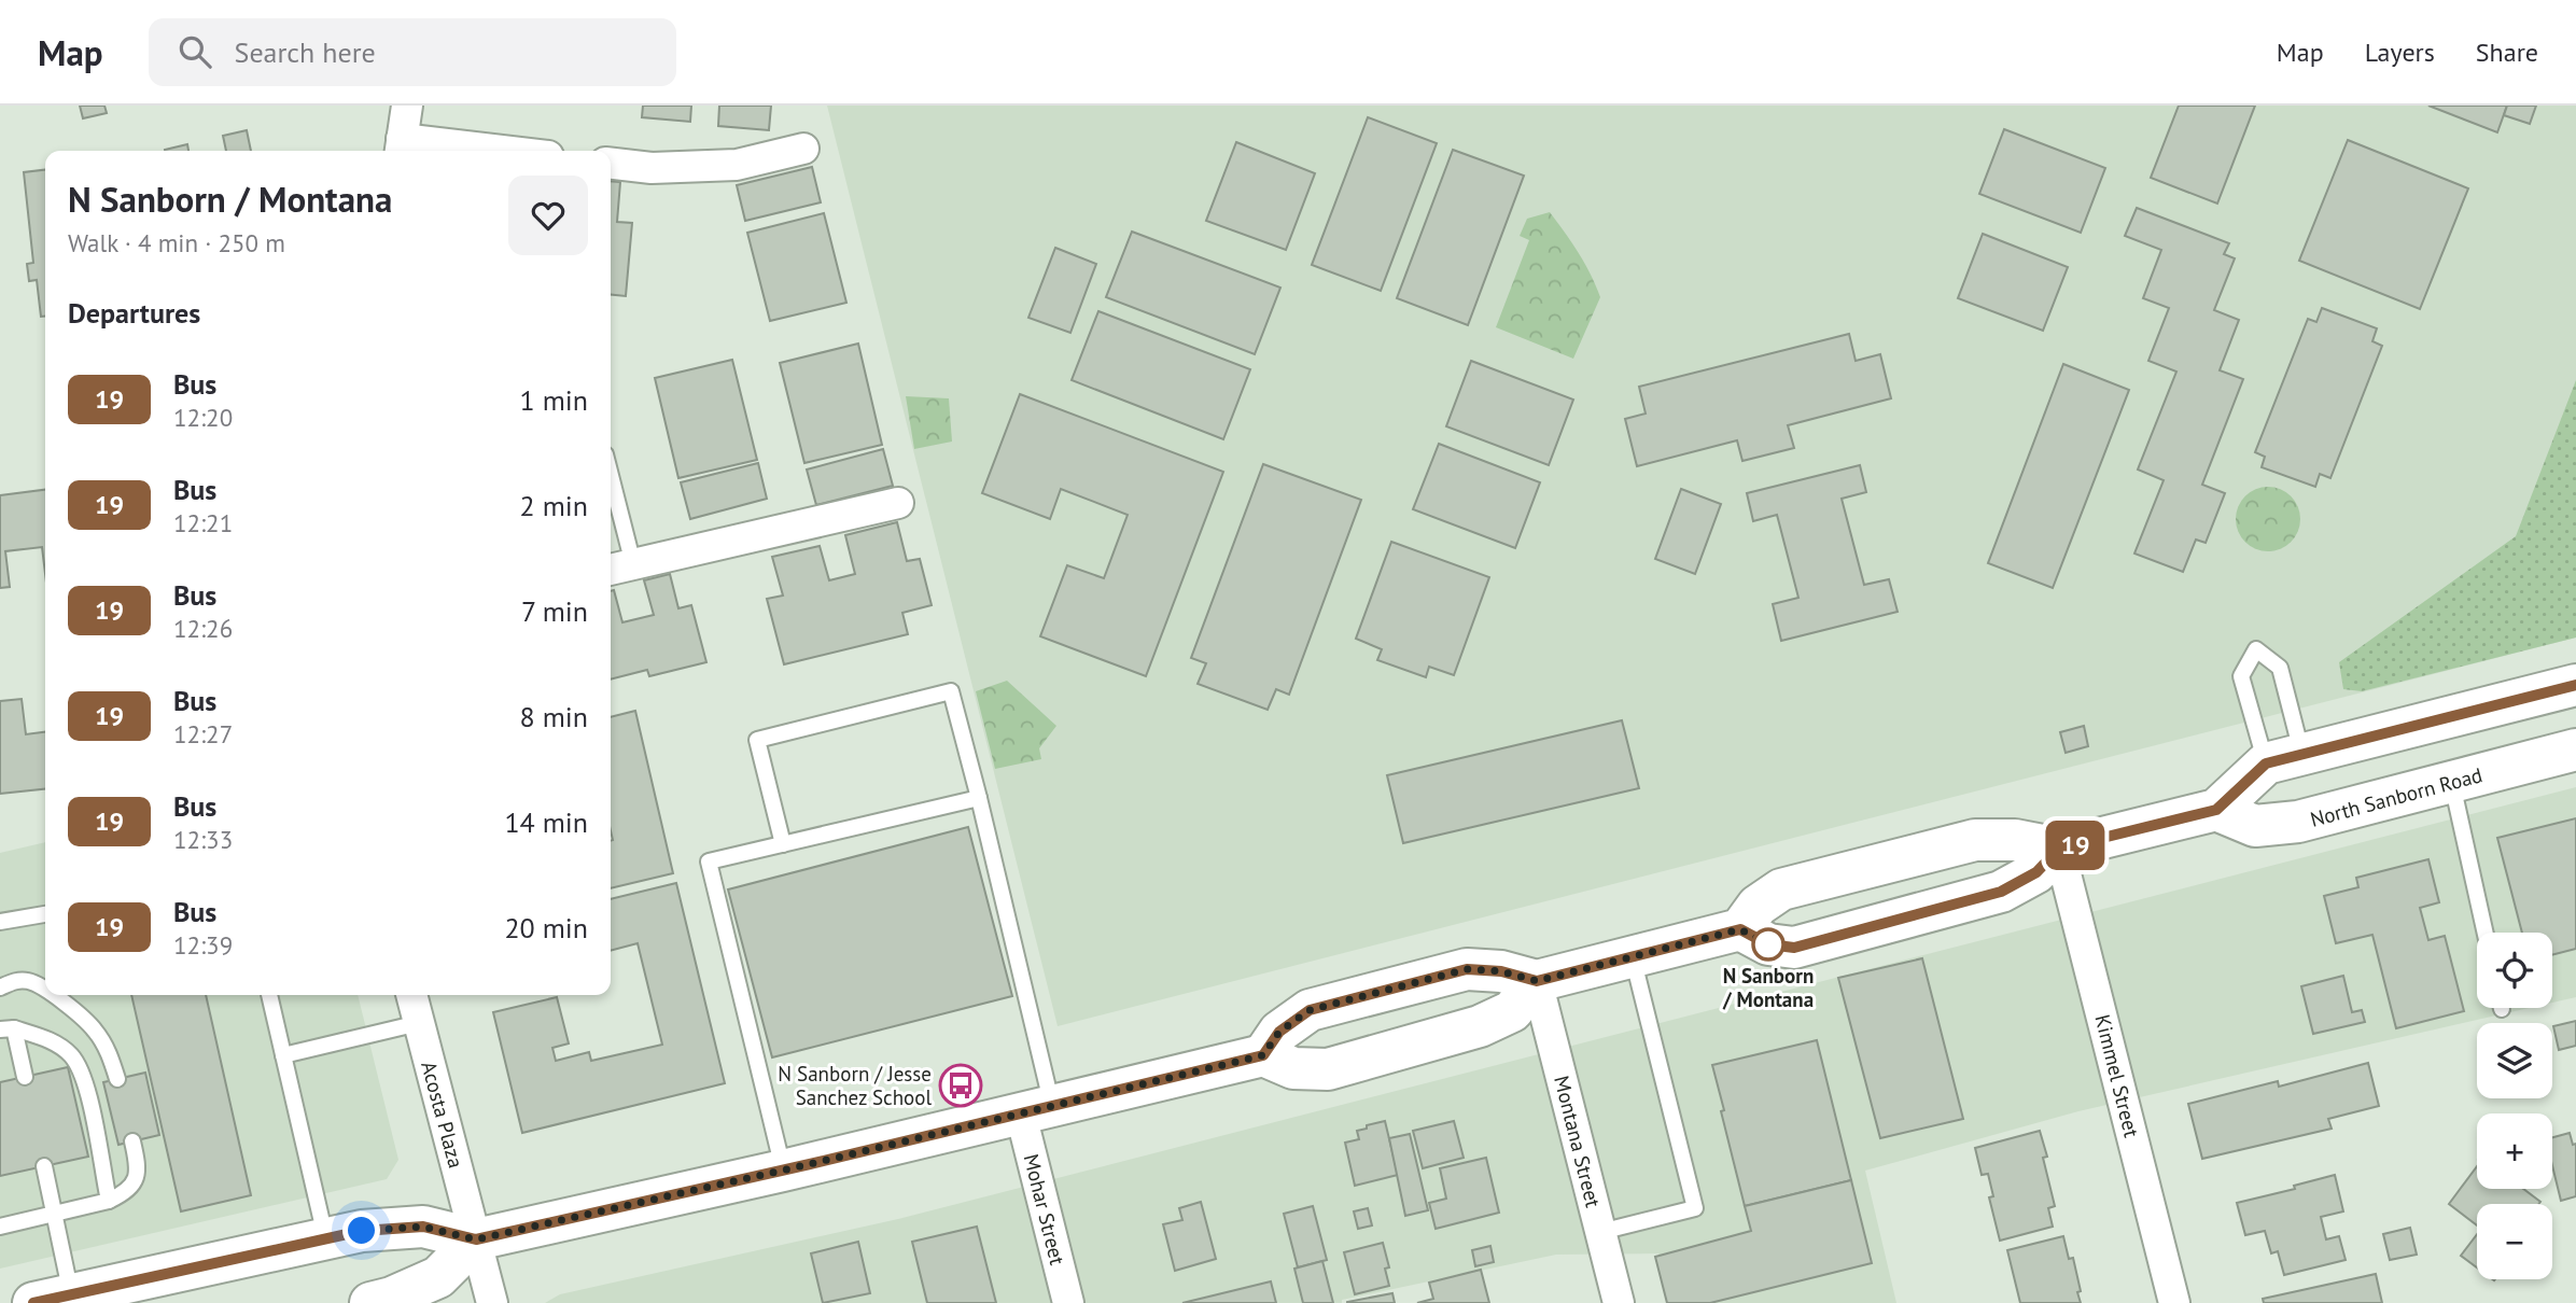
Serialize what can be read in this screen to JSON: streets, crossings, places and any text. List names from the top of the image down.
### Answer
{
  "streets": {
    "main road": ["North Sanborn Road"],
    "street": [
      "Kimmel Street",
      "Acosta Plaza",
      "Montana Street",
      "Mohar Street"
    ]
  },
  "places": {
    "other": ["N Sanborn / Montana"],
    "bus stop": ["N Sanborn / Jesse Sanchez School"]
  },
  "lines": ["bus line 19"],
  "page": {
    "header": "Map",
    "search": "Search here",
    "nav": ["Map", "Layers", "Share"],
    "on_map": "19",
    "heading": [
      ["N Sanborn / Montana", "Walk · 4 min · 250 m"],
      "Departures"
    ],
    "list": [
      {
        "mark": "19",
        "name": "Bus",
        "note": "12:20",
        "value": "1 min"
      },
      {
        "mark": "19",
        "name": "Bus",
        "note": "12:21",
        "value": "2 min"
      },
      {
        "mark": "19",
        "name": "Bus",
        "note": "12:26",
        "value": "7 min"
      },
      {
        "mark": "19",
        "name": "Bus",
        "note": "12:27",
        "value": "8 min"
      },
      {
        "mark": "19",
        "name": "Bus",
        "note": "12:33",
        "value": "14 min"
      },
      {
        "mark": "19",
        "name": "Bus",
        "note": "12:39",
        "value": "20 min"
      }
    ],
    "map_buttons": ["+", "−"]
  }
}
